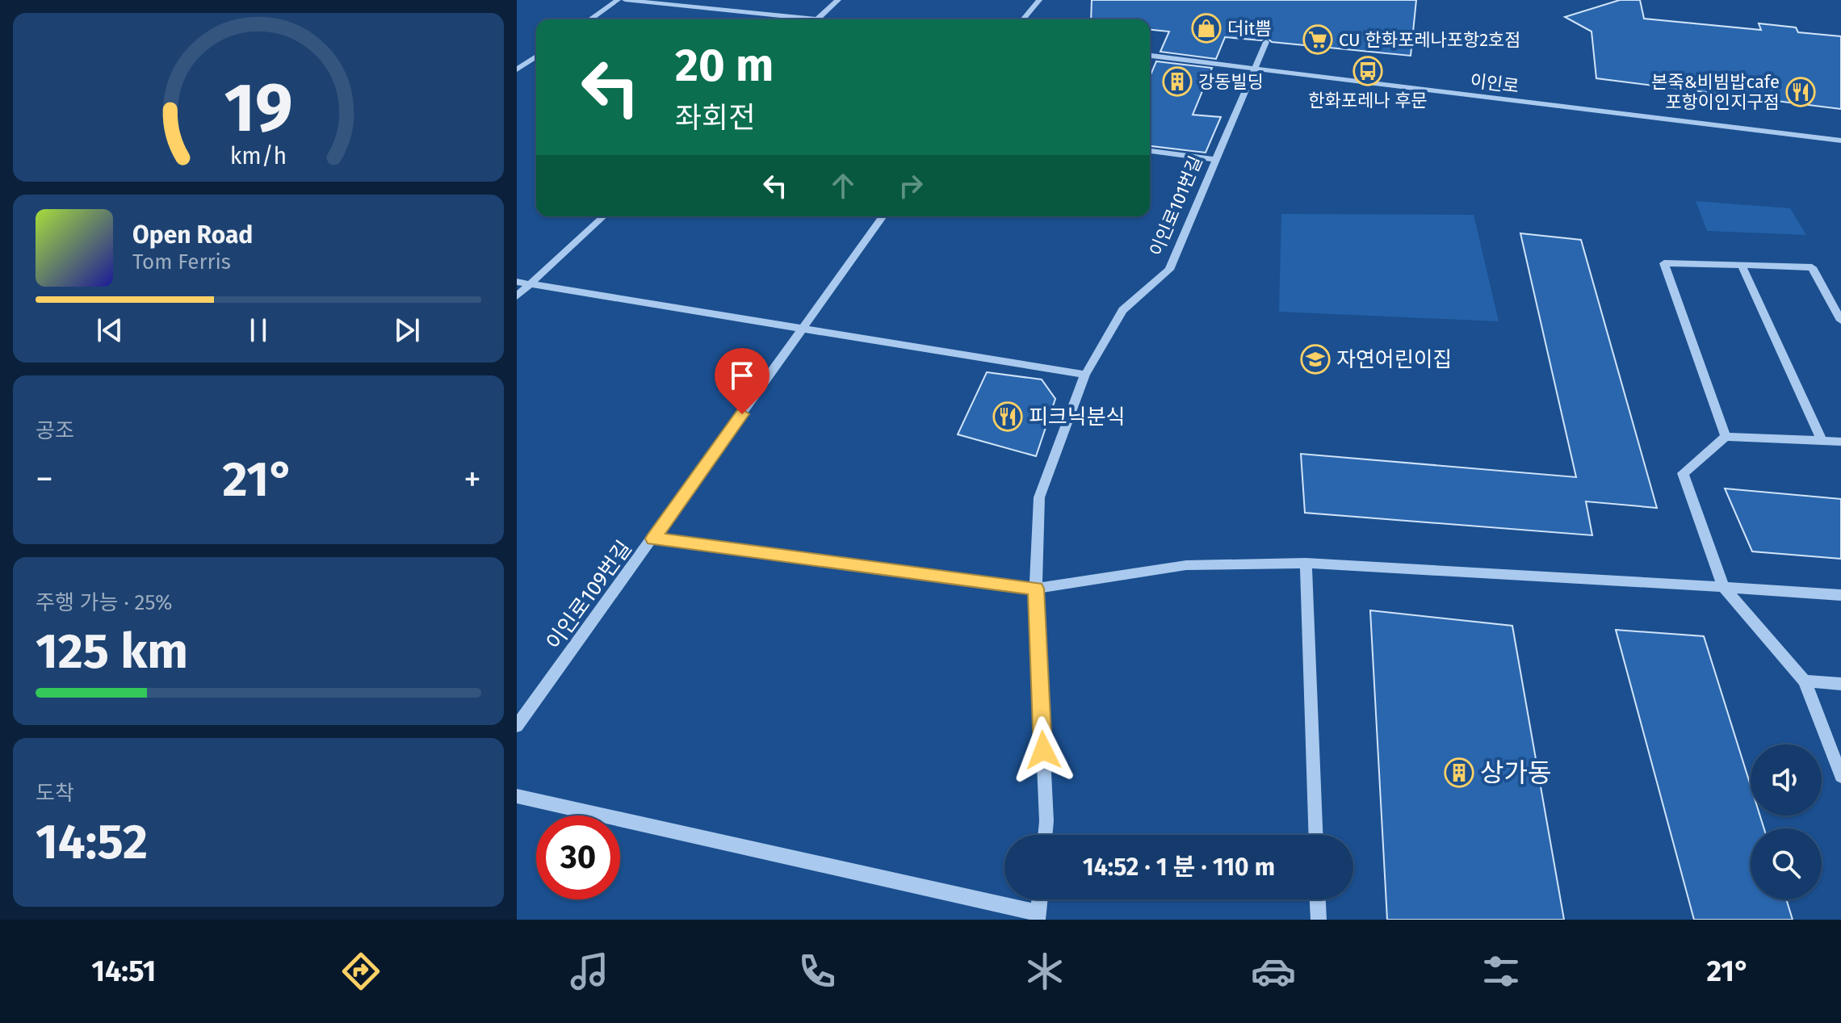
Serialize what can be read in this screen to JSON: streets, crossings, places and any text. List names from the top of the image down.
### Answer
{
  "streets": {
    "street": ["이인로", "이인로101번길", "이인로109번길"]
  },
  "crossings": [
    ["이인로", "이인로101번길"]
  ],
  "places": {
    "shop": ["더it쁨"],
    "supermarket": ["CU 한화포레나포항2호점"],
    "bus stop": ["한화포레나 후문"],
    "building": ["강동빌딩", "상가동"],
    "restaurant": ["본죽&비빔밥cafe 포항이인지구점", "피크닉분식"],
    "school or university": ["자연어린이집"]
  },
  "page": {
    "turn": ["20 m", "좌회전"],
    "song": ["Open Road", "Tom Ferris"],
    "tile": [
      "공조",
      ["주행 가능 · 25%", "125 km"],
      ["도착", "14:52"]
    ],
    "heat": ["−", "21°", "+"],
    "limit": "30",
    "trip": "14:52 · 1 분 · 110 m",
    "tabs": ["14:51", "21°"],
    "gauge": ["19", "km/h"]
  }
}
